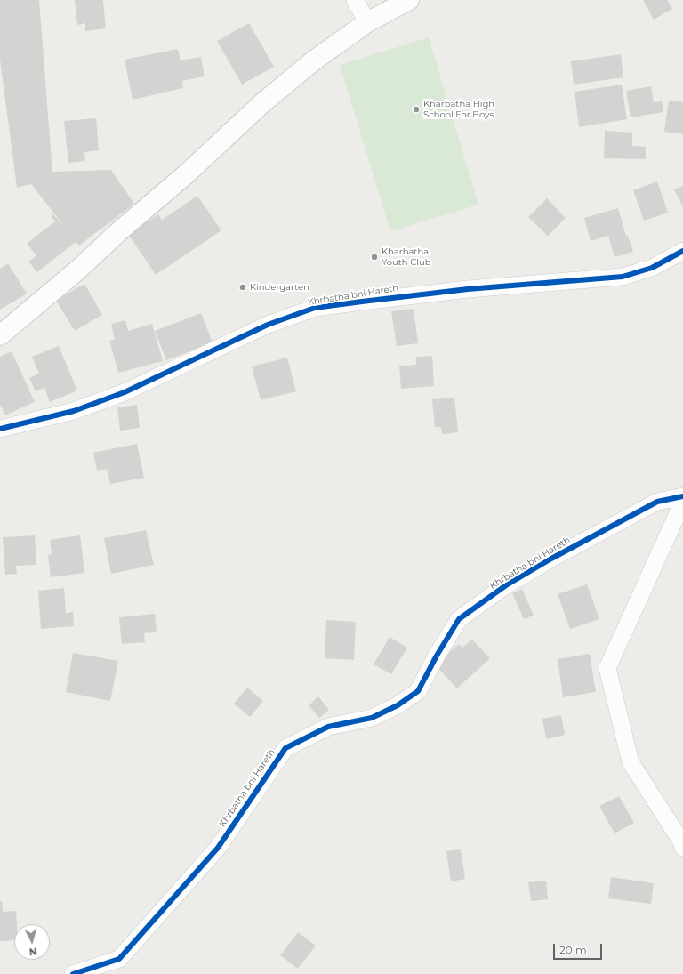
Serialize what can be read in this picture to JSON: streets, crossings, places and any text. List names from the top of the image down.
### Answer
{
  "streets": {
    "street": ["Khrbatha bni Hareth"]
  },
  "places": ["Kharbatha High School For Boys", "Kharbatha Youth Club", "Kindergarten"],
  "scale_bar": "20 m",
  "north": "bottom"
}
